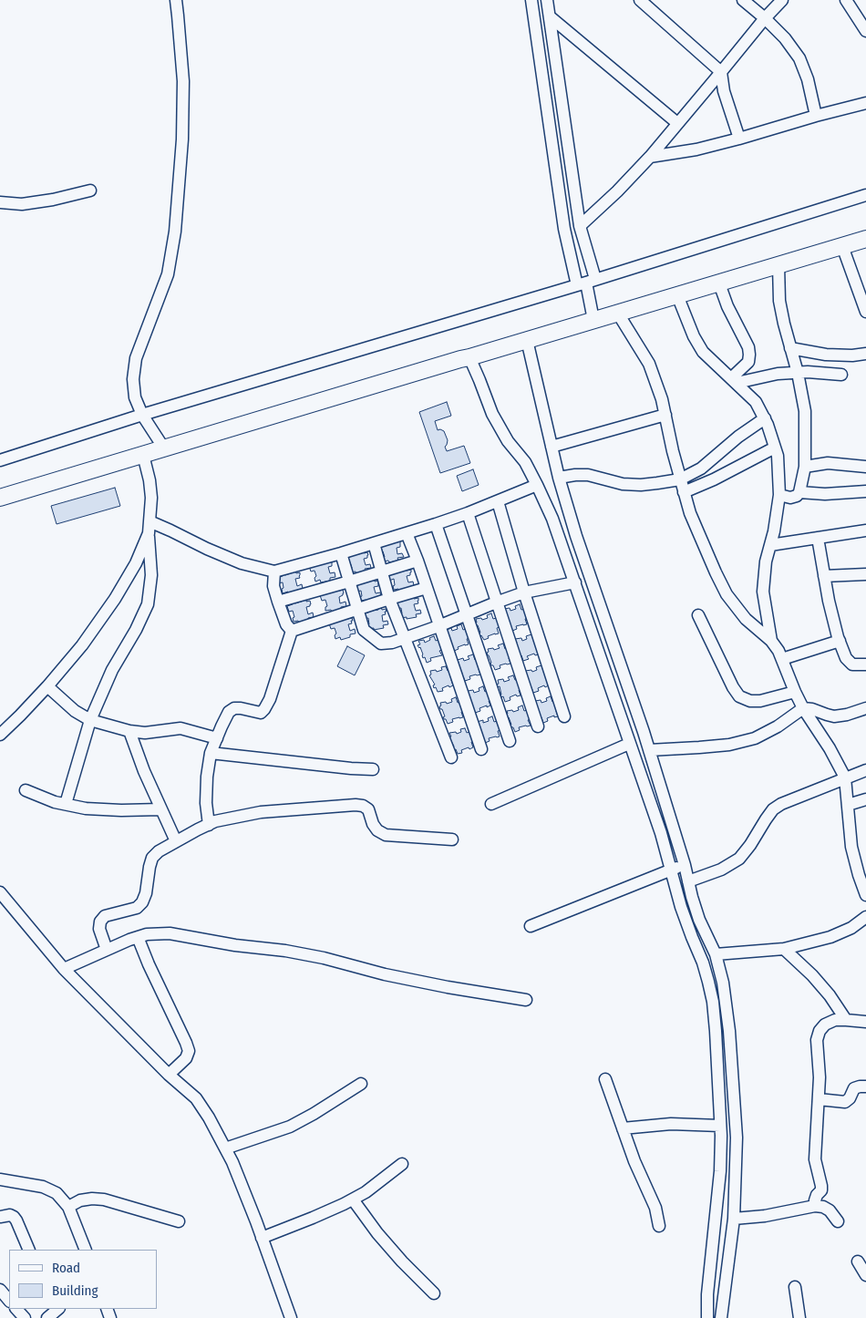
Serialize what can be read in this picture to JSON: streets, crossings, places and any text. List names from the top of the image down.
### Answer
{
  "legend": ["Road", "Building"]
}
